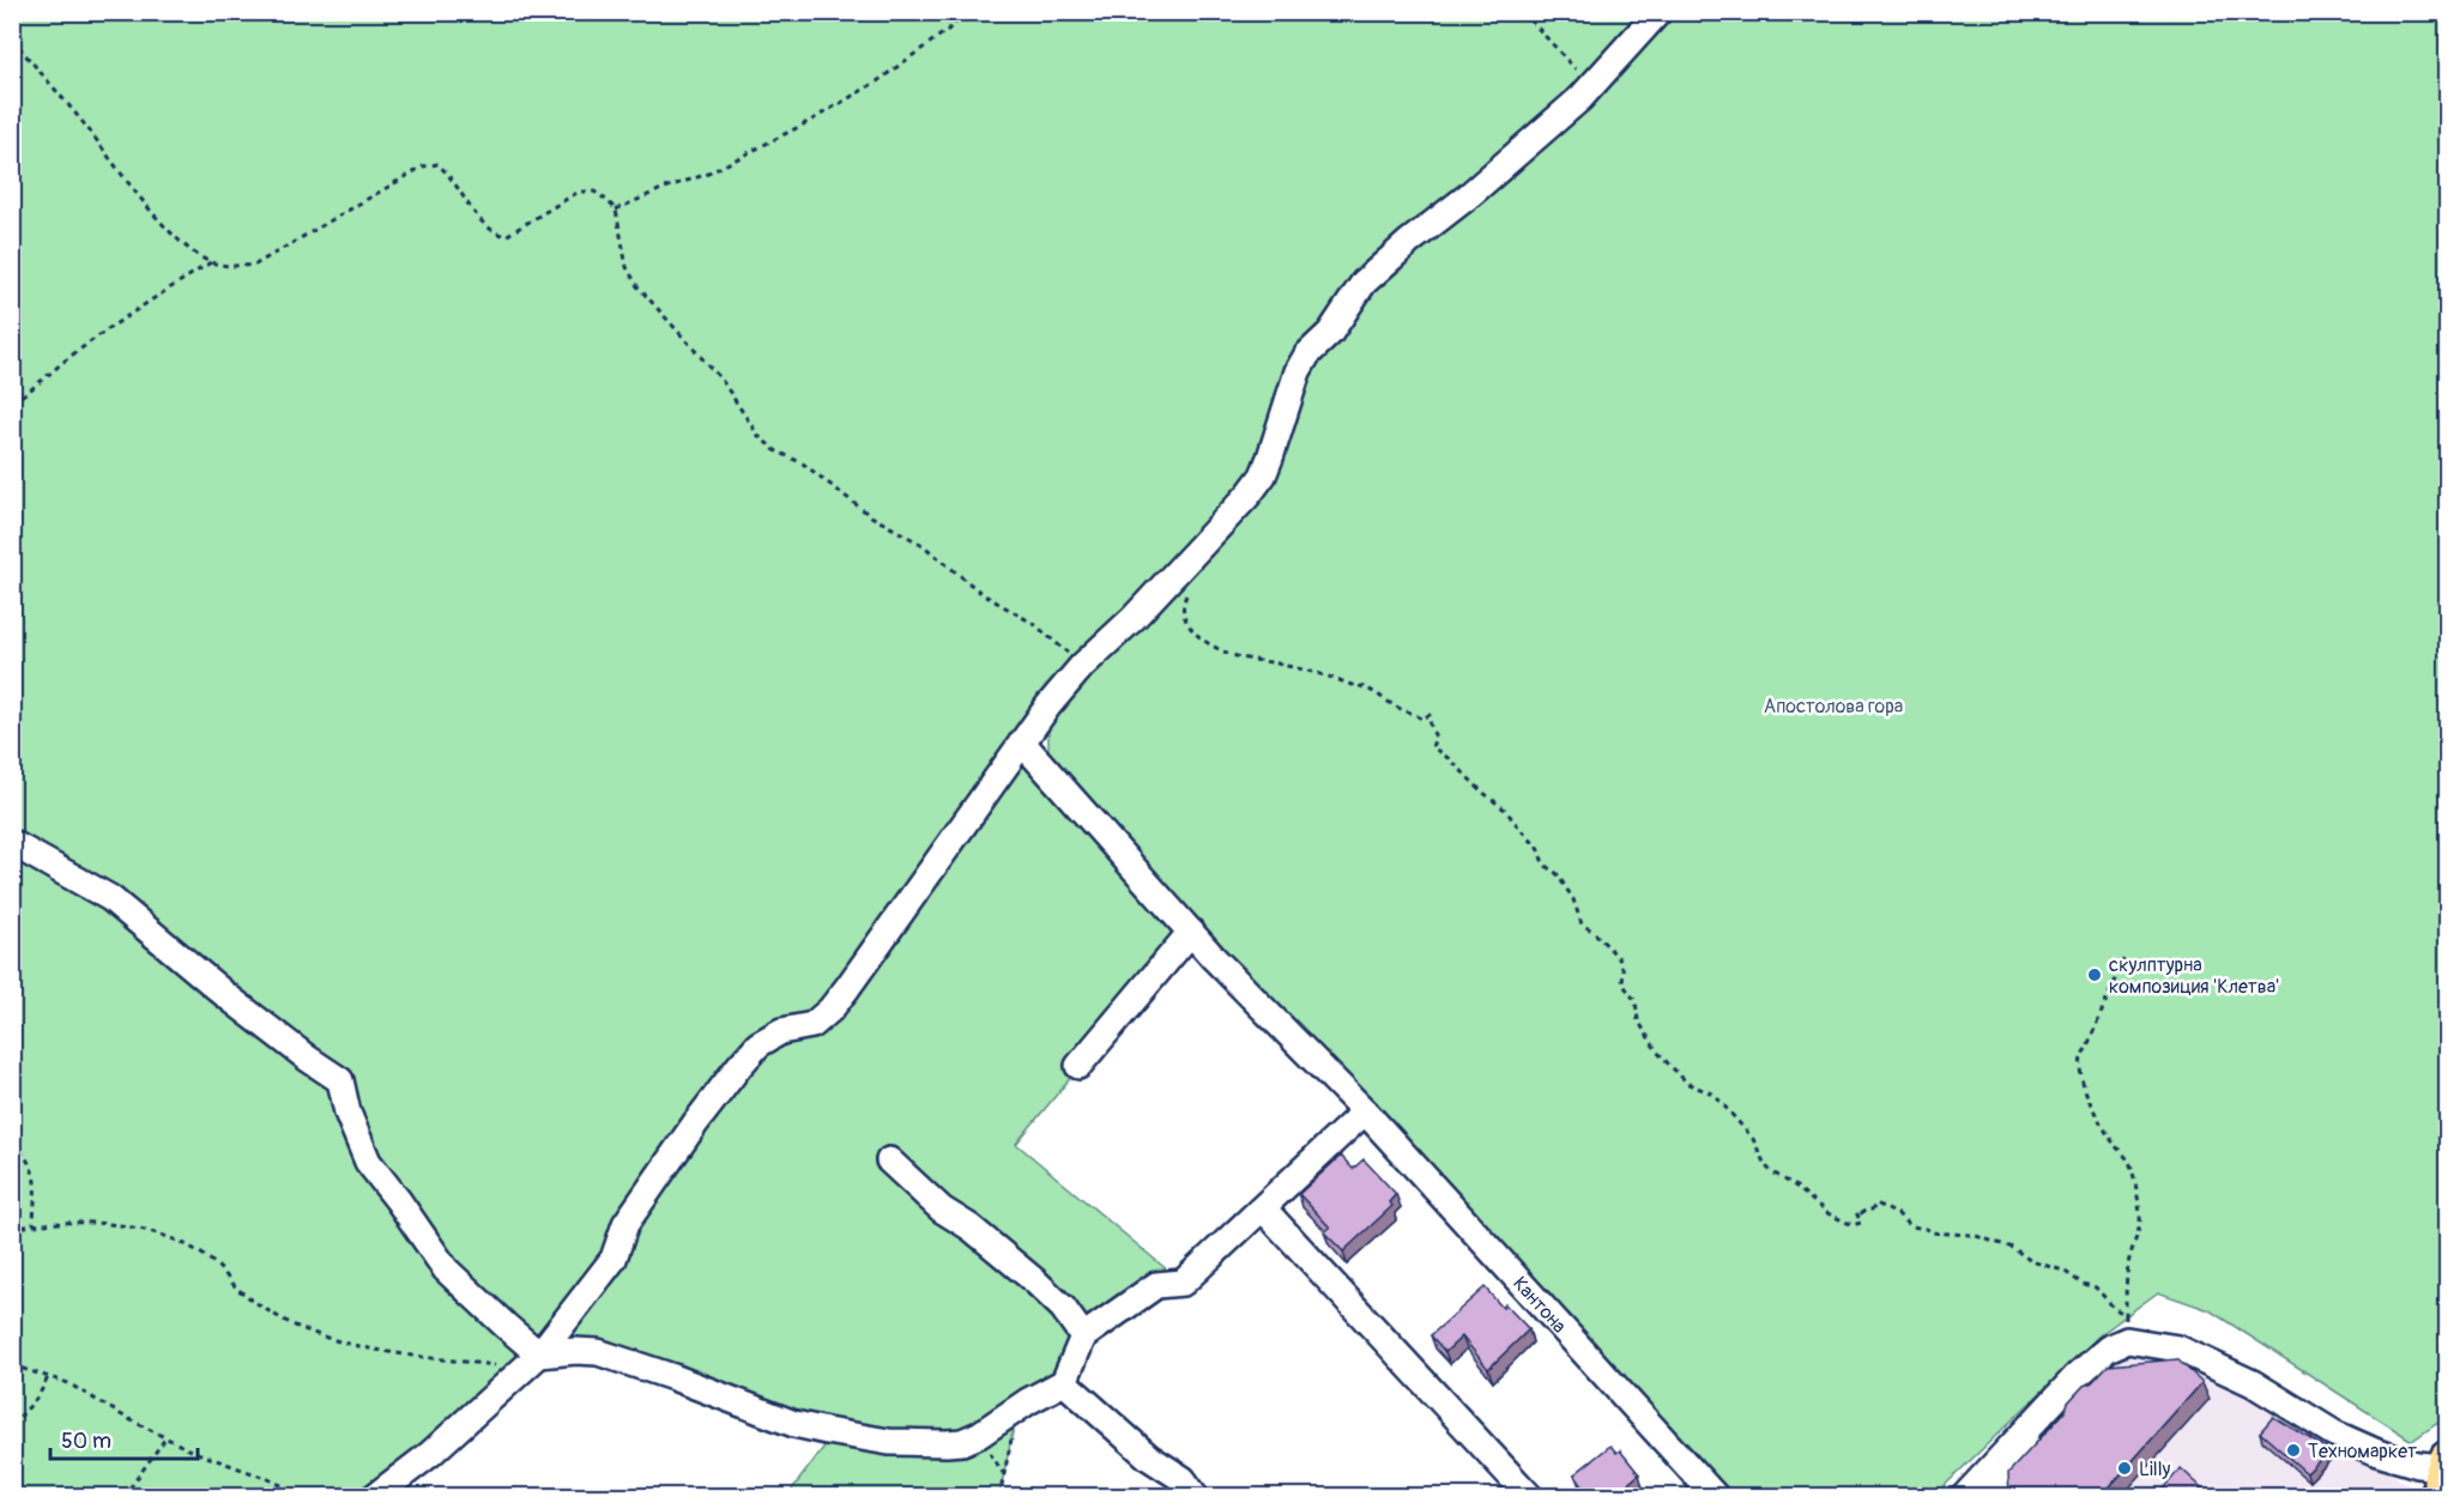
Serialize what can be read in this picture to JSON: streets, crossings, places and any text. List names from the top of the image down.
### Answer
{
  "streets": {
    "street": ["Кантона"]
  },
  "parks": ["Апостолова гора"],
  "places": ["скулптурна композиция 'Клетва'", "Техномаркет", "Lilly"],
  "scale_bar": "50 m"
}
